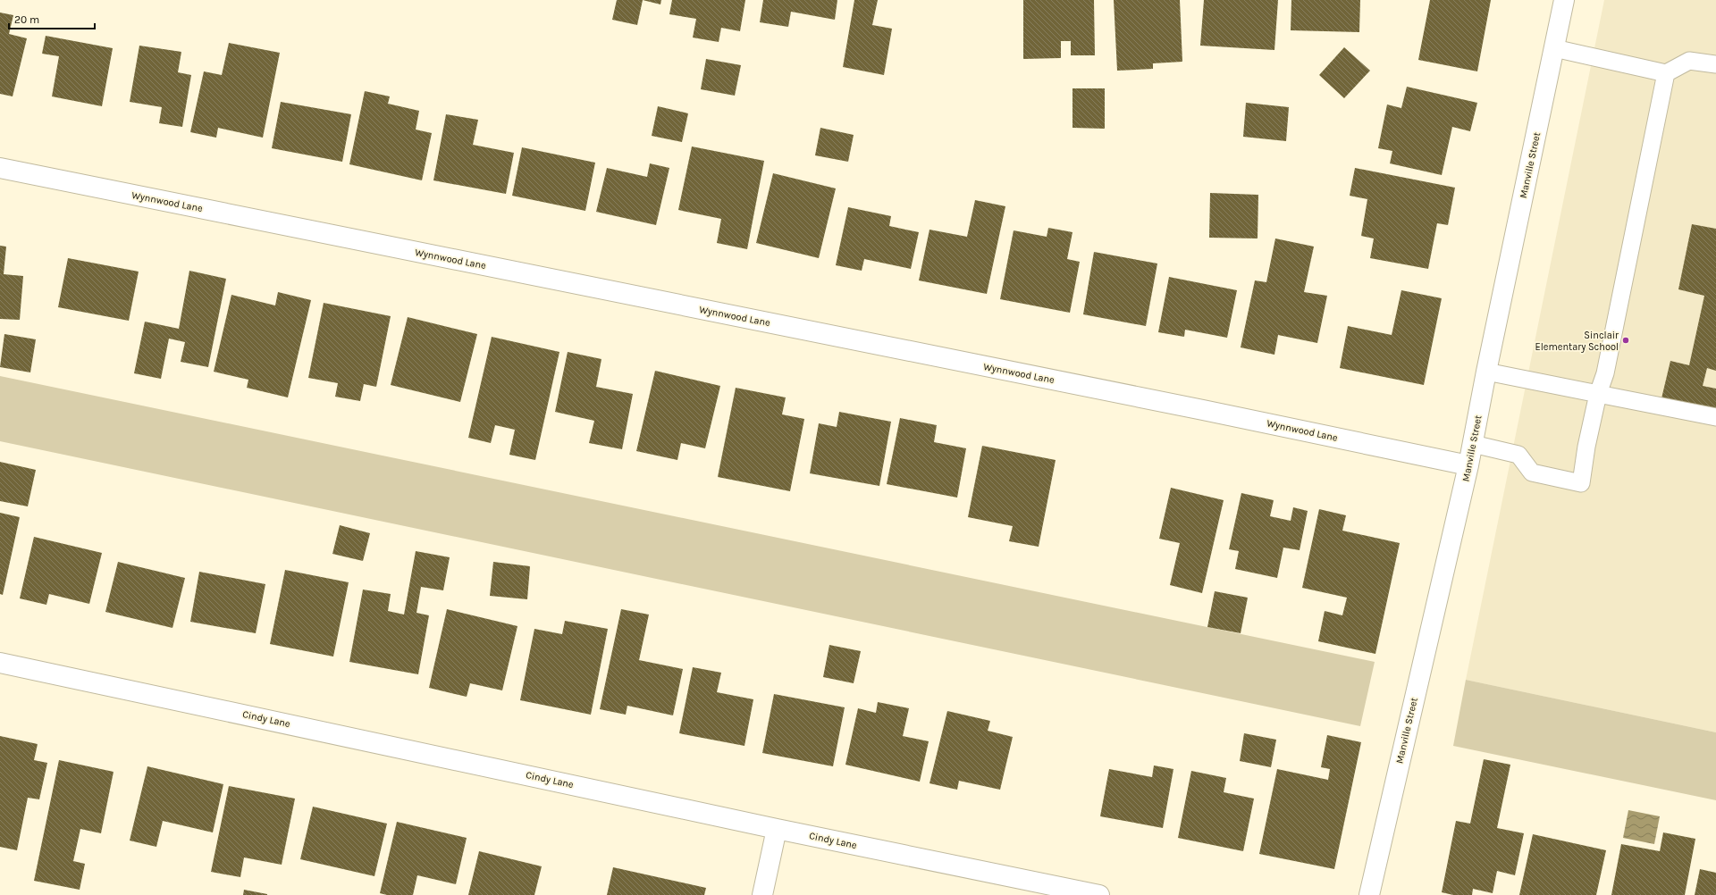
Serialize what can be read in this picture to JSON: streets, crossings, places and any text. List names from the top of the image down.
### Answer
{
  "streets": {
    "street": ["Manville Street", "Wynnwood Lane", "Cindy Lane"]
  },
  "crossings": [
    ["Manville Street", "Wynnwood Lane"]
  ],
  "places": ["Sinclair Elementary School"],
  "scale_bar": "20 m"
}
